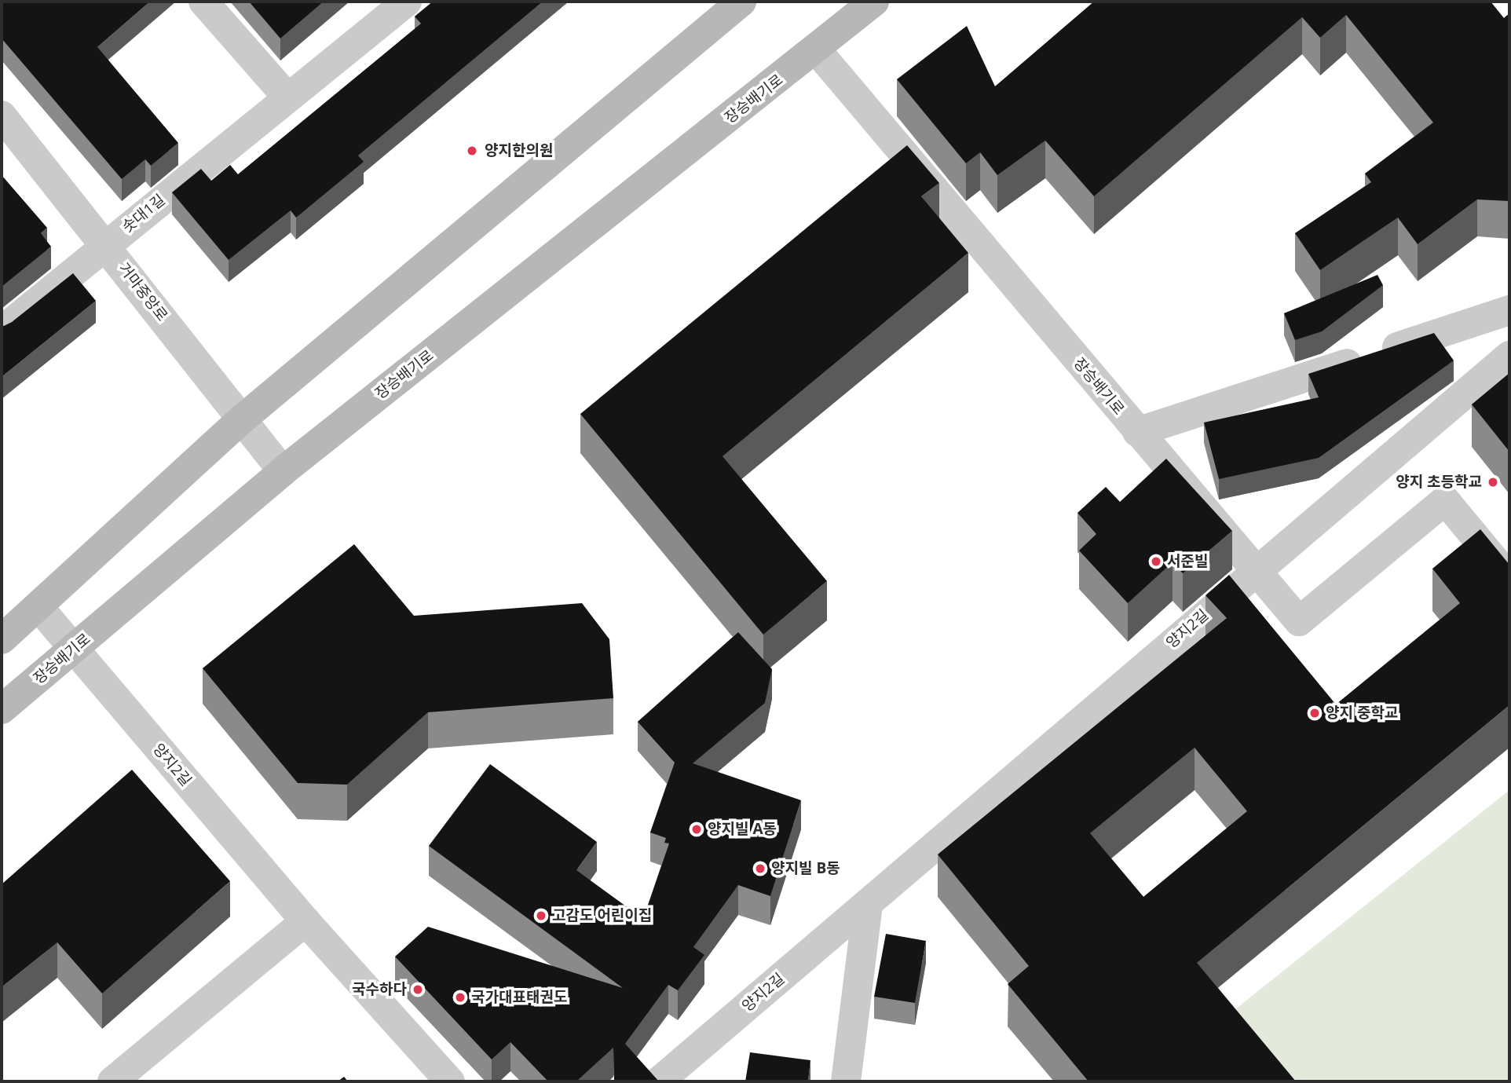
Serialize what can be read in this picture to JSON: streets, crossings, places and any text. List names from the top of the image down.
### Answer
{
  "streets": {
    "street": [
      "장승배기로",
      "솟대1길",
      "거마중앙로",
      "양지2길"
    ]
  },
  "crossings": [
    ["장승배기로", "거마중앙로"],
    ["장승배기로", "양지2길"],
    ["솟대1길", "거마중앙로"]
  ],
  "places": [
    "양지한의원",
    "양지 초등학교",
    "서준빌",
    "양지 중학교",
    "양지빌 A동",
    "양지빌 B동",
    "고감도 어린이집",
    "국수하다",
    "국가대표태권도"
  ]
}
